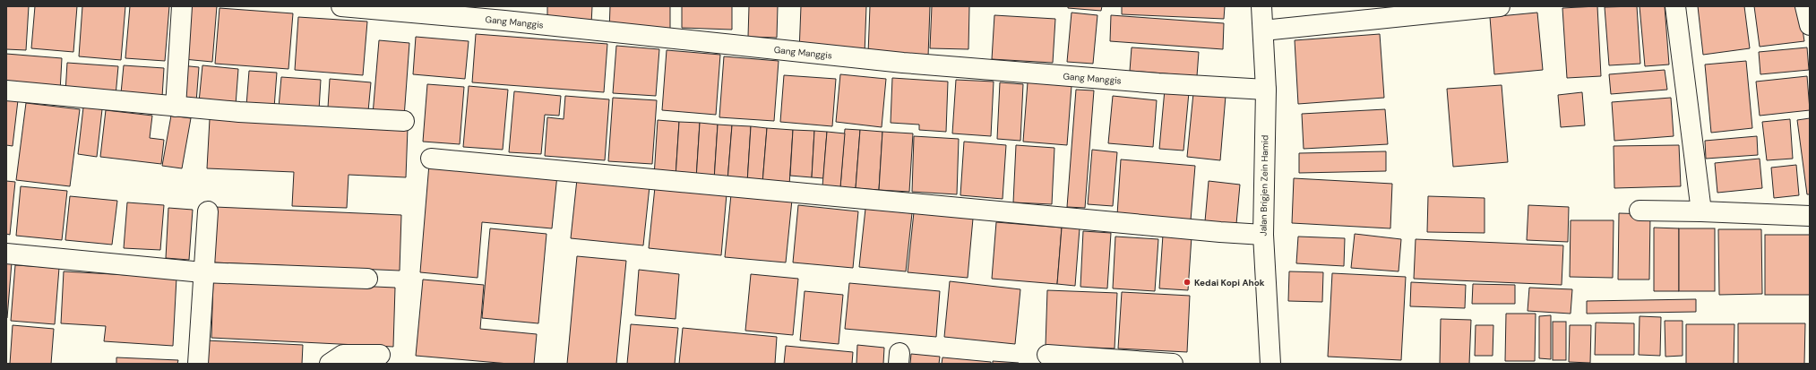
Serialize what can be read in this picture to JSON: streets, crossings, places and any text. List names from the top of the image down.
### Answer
{
  "streets": {
    "street": ["Gang Manggis", "Jalan Brigjen Zein Hamid"]
  },
  "crossings": [
    ["Gang Manggis", "Jalan Brigjen Zein Hamid"]
  ],
  "places": ["Kedai Kopi Ahok"]
}
